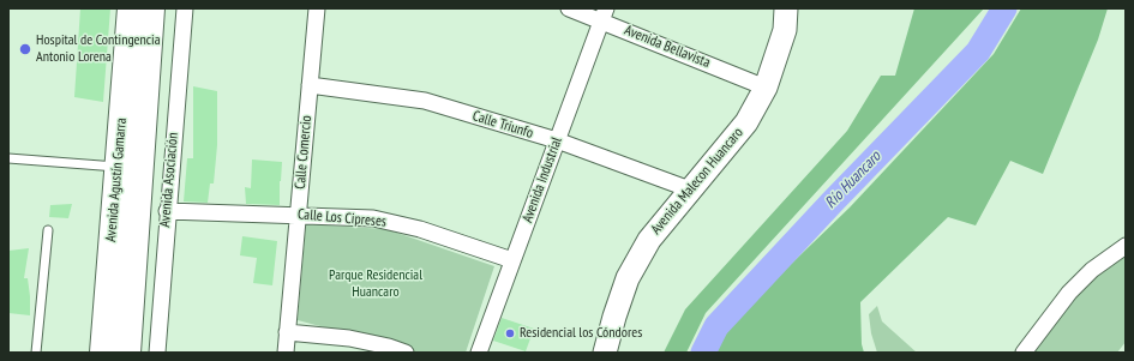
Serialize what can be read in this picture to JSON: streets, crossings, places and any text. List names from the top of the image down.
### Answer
{
  "streets": {
    "highway": ["Avenida Agustín Gamarra"],
    "street": [
      "Avenida Bellavista",
      "Calle Triunfo",
      "Calle Comercio",
      "Avenida Asociación",
      "Avenida Industrial",
      "Avenida Malecon Huancaro",
      "Calle Los Cipreses"
    ]
  },
  "crossings": [
    ["Avenida Bellavista", "Avenida Industrial"],
    ["Avenida Bellavista", "Avenida Malecon Huancaro"],
    ["Calle Triunfo", "Calle Comercio"],
    ["Calle Triunfo", "Avenida Industrial"],
    ["Calle Triunfo", "Avenida Malecon Huancaro"],
    ["Calle Comercio", "Calle Los Cipreses"],
    ["Avenida Asociación", "Calle Los Cipreses"],
    ["Avenida Industrial", "Calle Los Cipreses"]
  ],
  "water": ["Río Huancaro"],
  "parks": ["Parque Residencial Huancaro"],
  "places": ["Hospital de Contingencia Antonio Lorena", "Residencial los Cóndores"]
}
